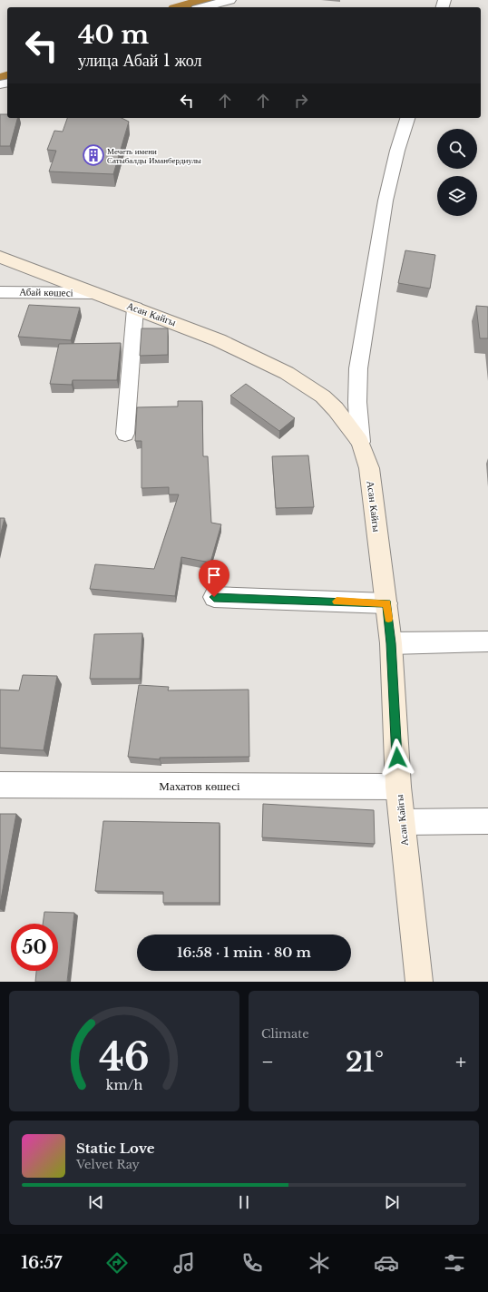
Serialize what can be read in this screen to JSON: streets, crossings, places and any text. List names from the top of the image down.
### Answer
{
  "streets": {
    "main road": ["Асан Кайгы"],
    "street": ["Абай көшесі", "Махатов көшесі"]
  },
  "crossings": [
    ["Абай көшесі", "Асан Кайгы"],
    ["Асан Кайгы", "Махатов көшесі"]
  ],
  "places": {
    "building": ["Мечеть имени Сатыбалды Иманбердиулы"]
  },
  "page": {
    "turn": ["40 m", "улица Абай 1 жол"],
    "limit": "50",
    "trip": "16:58 · 1 min · 80 m",
    "tile": "Climate",
    "heat": ["−", "21°", "+"],
    "song": ["Static Love", "Velvet Ray"],
    "tabs": "16:57",
    "gauge": ["46", "km/h"]
  }
}
